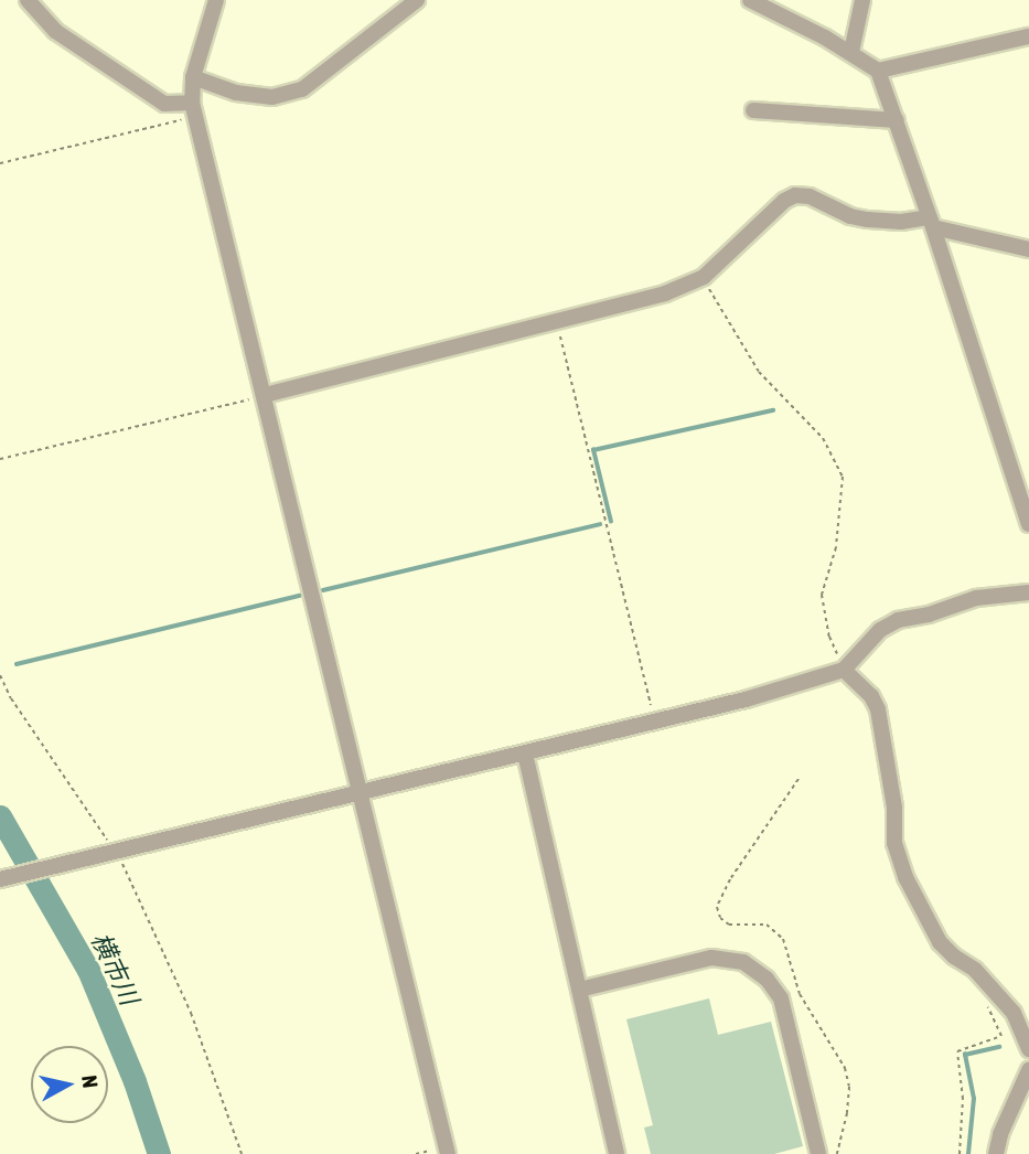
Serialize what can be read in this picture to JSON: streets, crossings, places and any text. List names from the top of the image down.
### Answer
{
  "water": ["横市川"],
  "north": "right"
}
